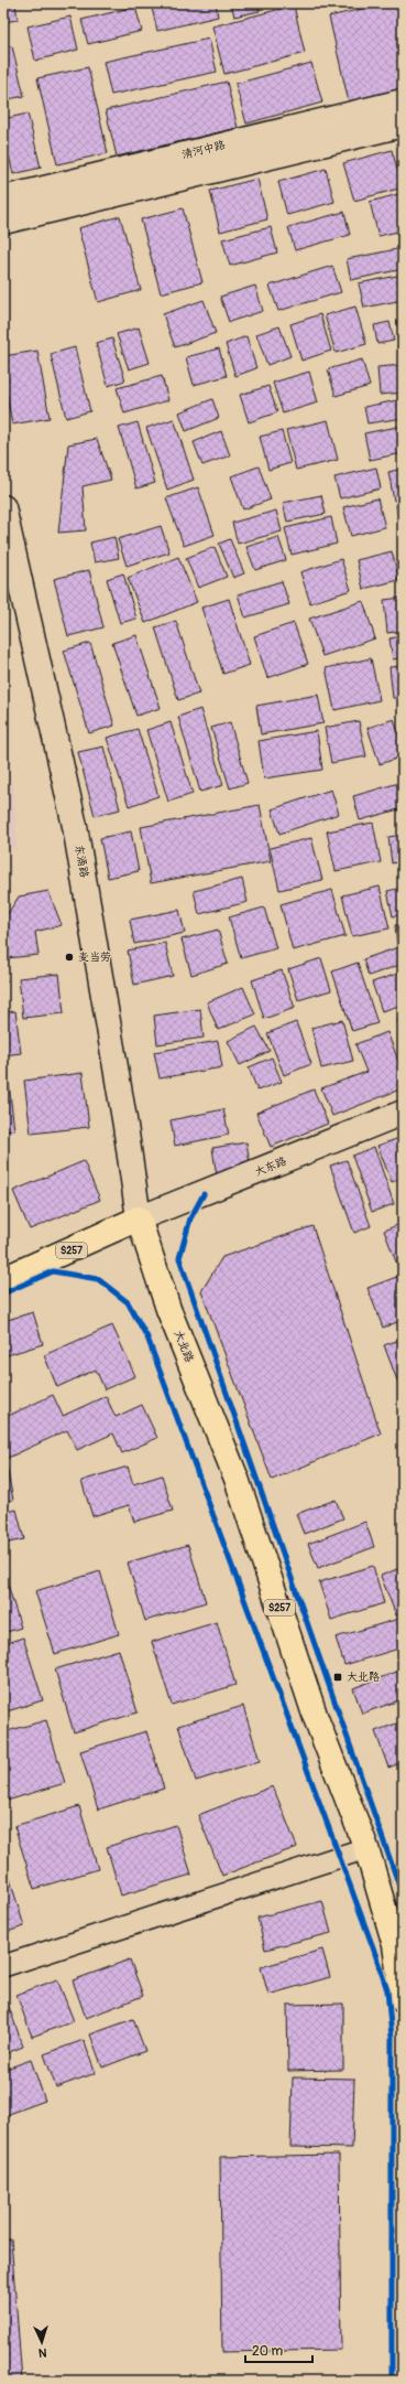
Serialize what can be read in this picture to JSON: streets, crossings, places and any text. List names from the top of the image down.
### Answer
{
  "streets": {
    "main road": ["S257", "大北路"],
    "street": ["清河中路", "东涌路", "大东路"]
  },
  "crossings": [
    ["东涌路", "大东路"],
    ["东涌路", "S257"],
    ["东涌路", "大北路"],
    ["大东路", "S257"],
    ["大东路", "大北路"],
    ["S257", "大北路"]
  ],
  "places": {
    "other": ["麦当劳"],
    "transit": ["大北路"]
  },
  "scale_bar": "20 m",
  "north": "bottom"
}
